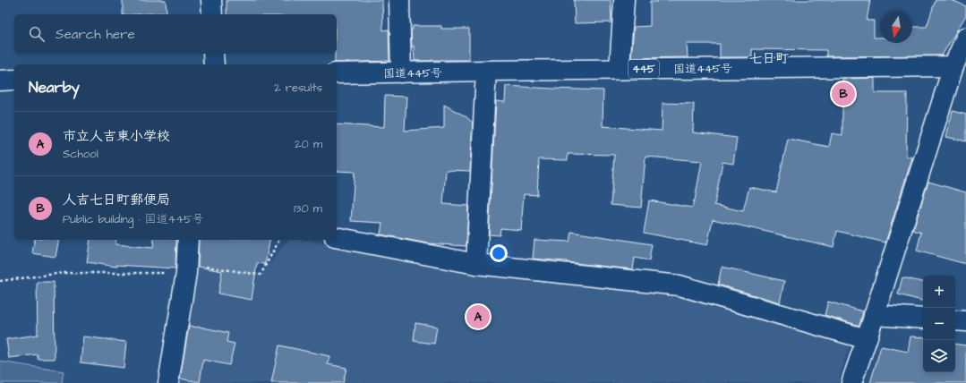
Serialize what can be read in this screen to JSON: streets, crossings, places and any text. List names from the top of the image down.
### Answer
{
  "streets": {
    "main road": ["国道445号", "445"]
  },
  "districts": ["七日町"],
  "north": "bottom",
  "page": {
    "search": "Search here",
    "heading": ["Nearby", "2 results"],
    "pins": ["B", "A"],
    "list": [
      {
        "mark": "A",
        "name": "市立人吉東小学校",
        "note": "School",
        "value": "20 m"
      },
      {
        "mark": "B",
        "name": "人吉七日町郵便局",
        "note": "Public building · 国道445号",
        "value": "130 m"
      }
    ],
    "map_buttons": ["+", "−"]
  }
}
